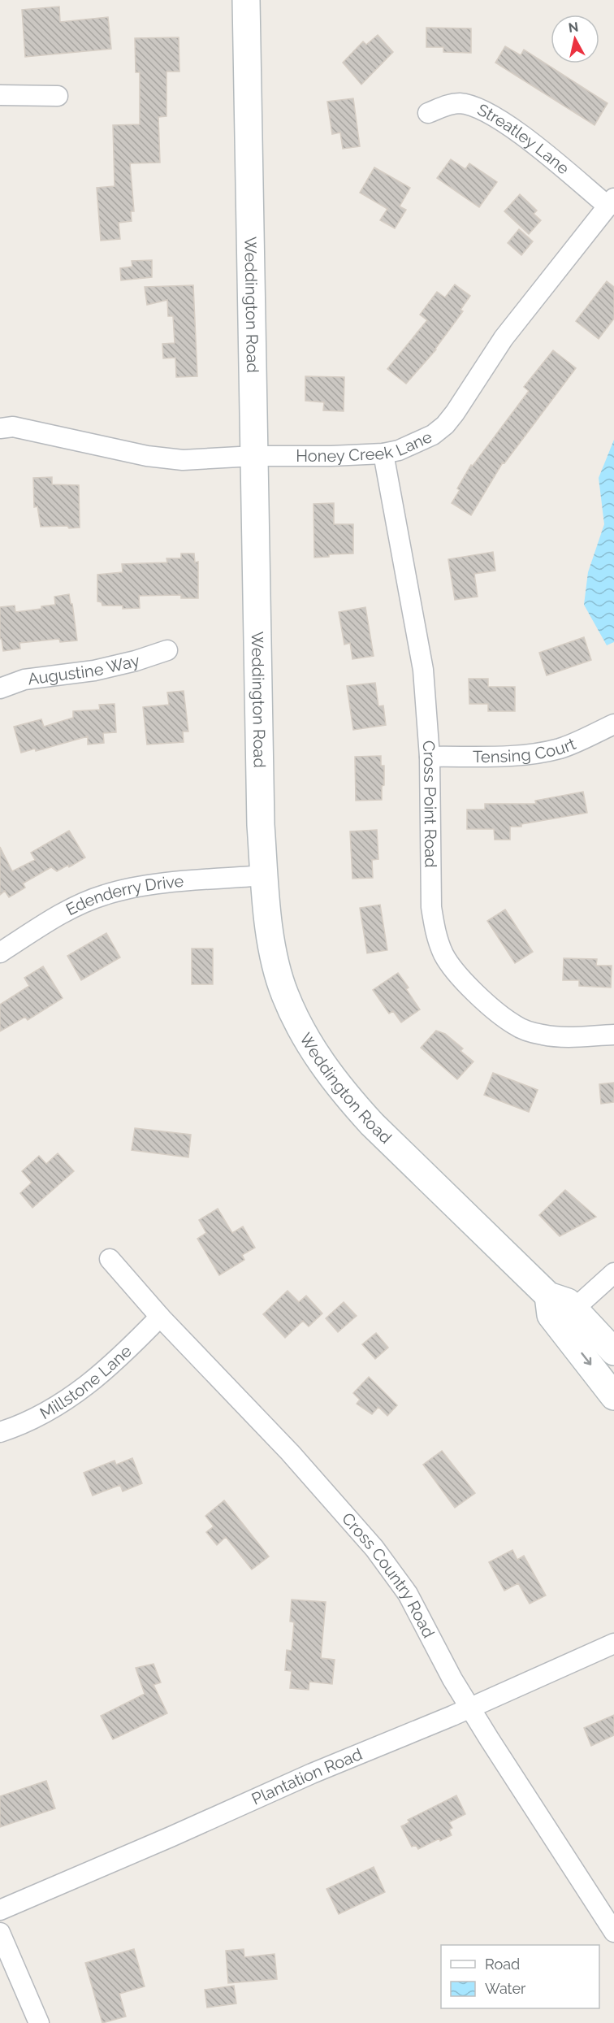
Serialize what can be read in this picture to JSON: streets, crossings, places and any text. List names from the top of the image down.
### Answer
{
  "streets": {
    "main road": ["Weddington Road"],
    "street": [
      "Streatley Lane",
      "Honey Creek Lane",
      "Augustine Way",
      "Tensing Court",
      "Cross Point Road",
      "Edenderry Drive",
      "Millstone Lane",
      "Cross Country Road",
      "Plantation Road"
    ]
  },
  "crossings": [
    ["Streatley Lane", "Honey Creek Lane"],
    ["Weddington Road", "Honey Creek Lane"],
    ["Weddington Road", "Edenderry Drive"],
    ["Honey Creek Lane", "Cross Point Road"],
    ["Tensing Court", "Cross Point Road"],
    ["Millstone Lane", "Cross Country Road"],
    ["Cross Country Road", "Plantation Road"]
  ],
  "legend": ["Road", "Water"],
  "north": "top"
}
